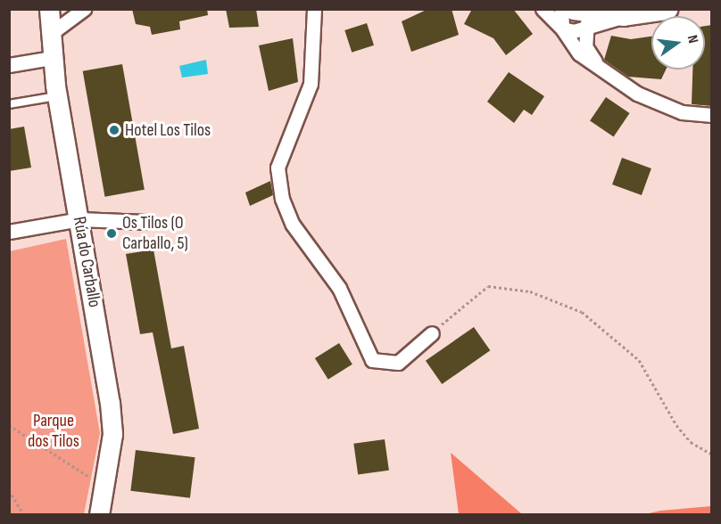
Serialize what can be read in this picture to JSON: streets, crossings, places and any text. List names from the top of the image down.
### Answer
{
  "streets": {
    "street": ["Rúa do Carballo"]
  },
  "parks": ["Parque dos Tilos"],
  "places": ["Hotel Los Tilos", "Os Tilos (O Carballo, 5)"],
  "north": "right"
}
